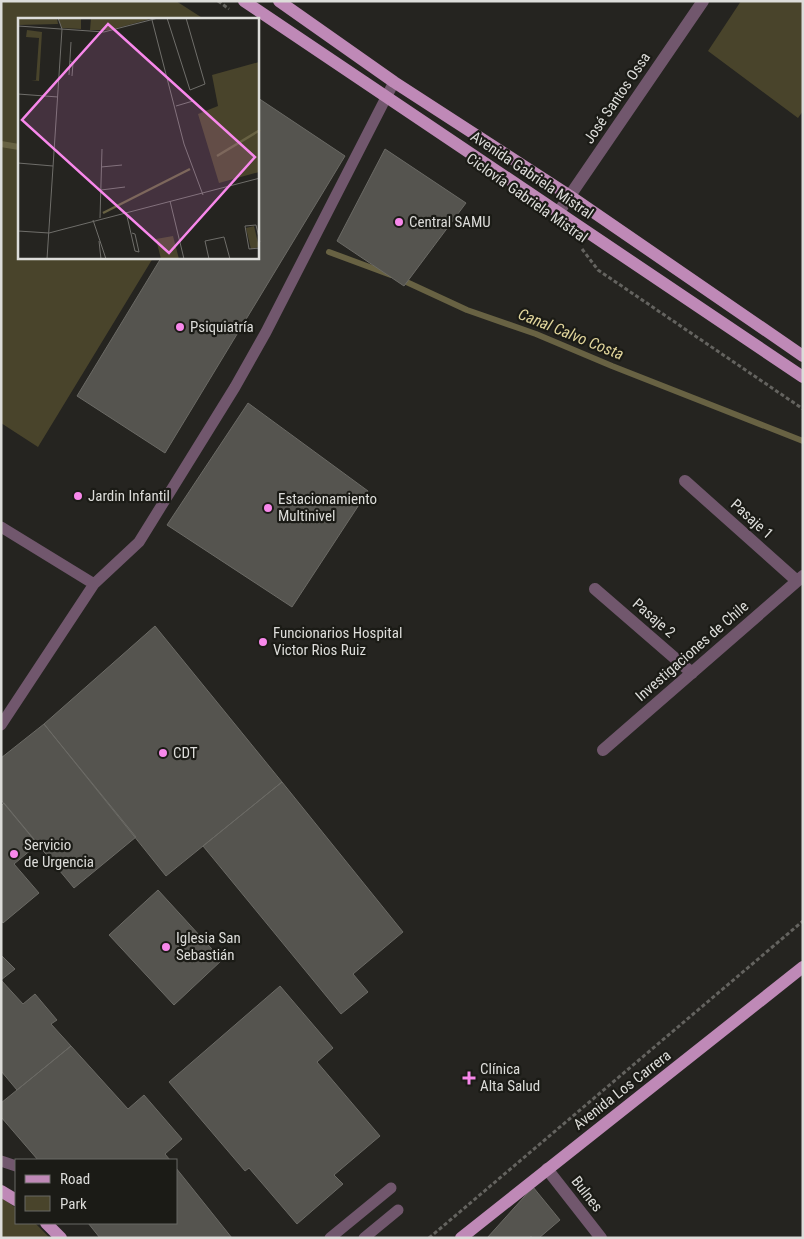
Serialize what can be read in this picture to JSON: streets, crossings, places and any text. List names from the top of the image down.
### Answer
{
  "streets": {
    "main road": ["Avenida Gabriela Mistral", "Avenida Los Carrera"],
    "street": [
      "José Santos Ossa",
      "Pasaje 1",
      "Pasaje 2",
      "Investigaciones de Chile",
      "Bulnes"
    ],
    "path": ["Ciclovía Gabriela Mistral"]
  },
  "crossings": [
    ["José Santos Ossa", "Avenida Gabriela Mistral"],
    ["Pasaje 1", "Investigaciones de Chile"],
    ["Pasaje 2", "Investigaciones de Chile"],
    ["Avenida Los Carrera", "Bulnes"]
  ],
  "water": ["Canal Calvo Costa"],
  "places": {
    "other": [
      "Central SAMU",
      "Psiquiatría",
      "Jardin Infantil",
      "Estacionamiento Multinivel",
      "Funcionarios Hospital Victor Rios Ruiz",
      "CDT",
      "Servicio de Urgencia",
      "Iglesia San Sebastián"
    ],
    "health": ["Clínica Alta Salud"]
  },
  "legend": ["Road", "Park"]
}
